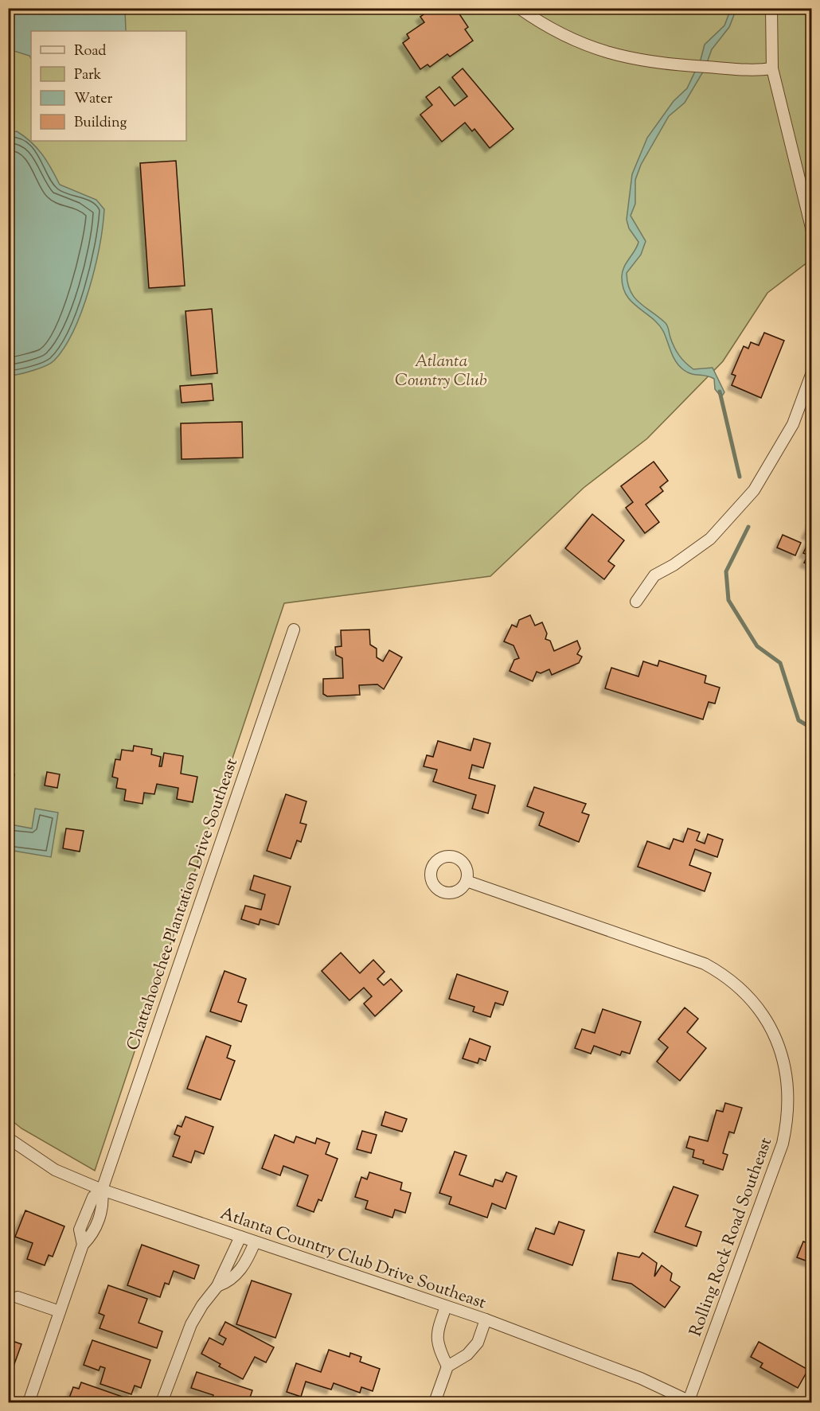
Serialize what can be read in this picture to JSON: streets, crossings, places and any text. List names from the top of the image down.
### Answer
{
  "streets": {
    "street": ["Chattahoochee Plantation Drive Southeast", "Rolling Rock Road Southeast", "Atlanta Country Club Drive Southeast"]
  },
  "crossings": [
    ["Chattahoochee Plantation Drive Southeast", "Atlanta Country Club Drive Southeast"],
    ["Rolling Rock Road Southeast", "Atlanta Country Club Drive Southeast"]
  ],
  "parks": ["Atlanta Country Club"],
  "legend": [
    "Road",
    "Park",
    "Water",
    "Building"
  ]
}
